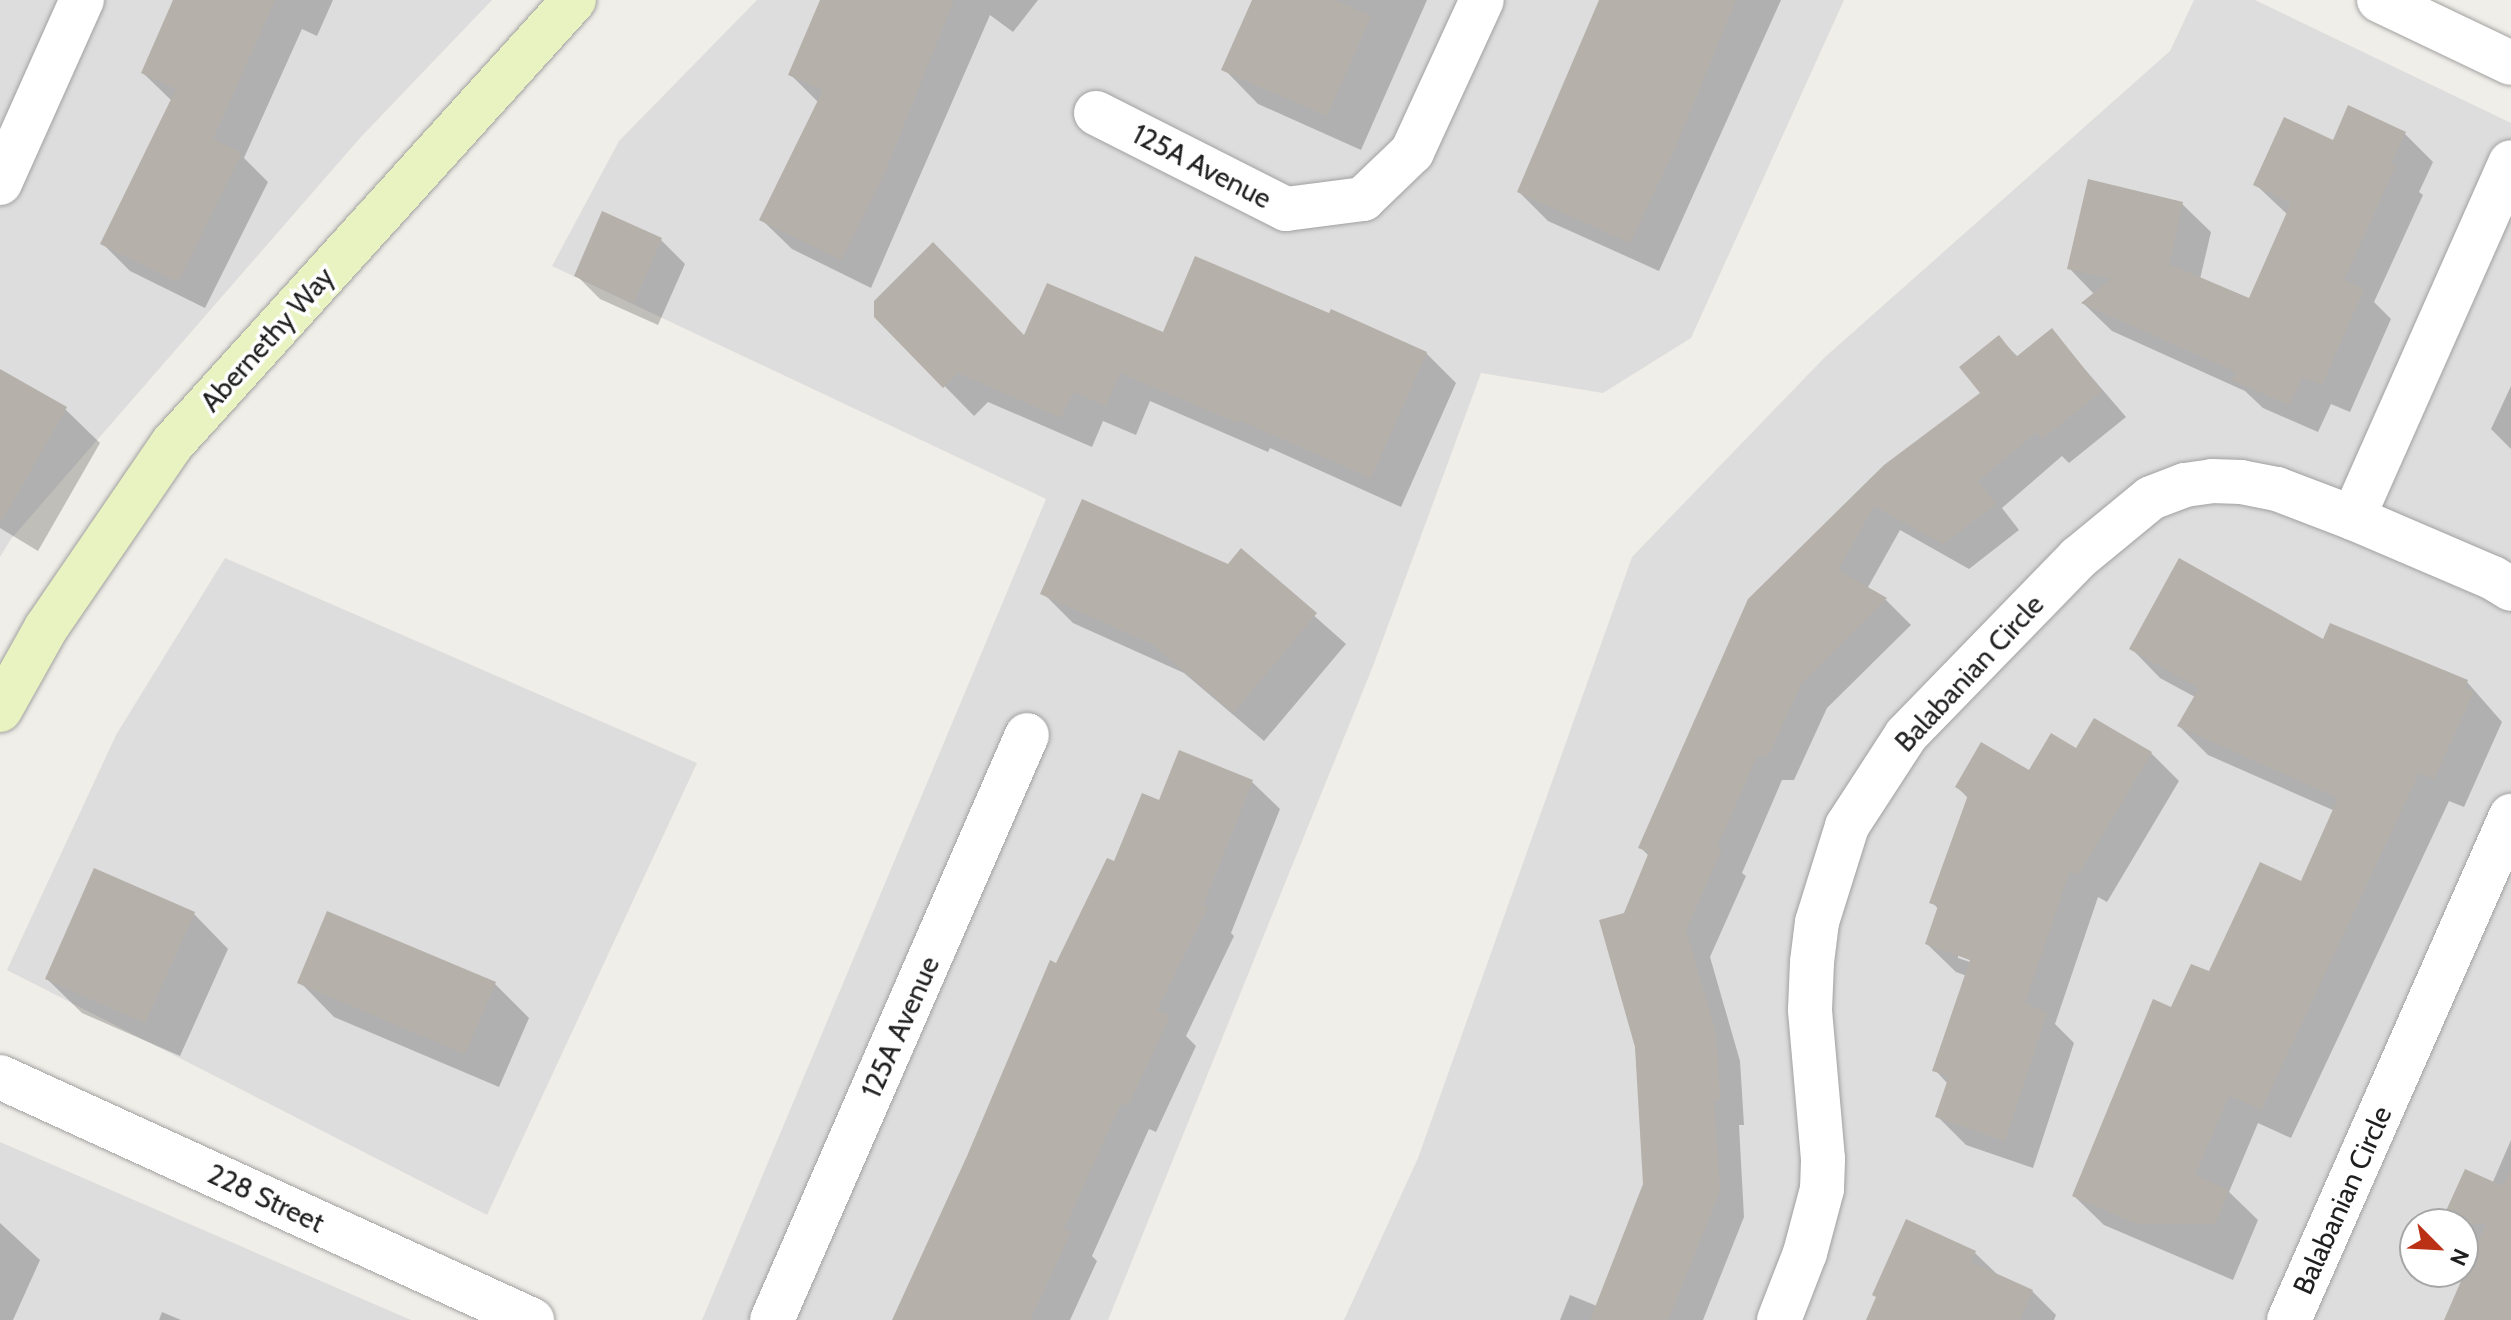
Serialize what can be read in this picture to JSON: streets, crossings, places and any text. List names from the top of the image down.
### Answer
{
  "streets": {
    "main road": ["Abernethy Way"],
    "street": ["125A Avenue", "Balabanian Circle", "228 Street"]
  },
  "north": "bottom right"
}
